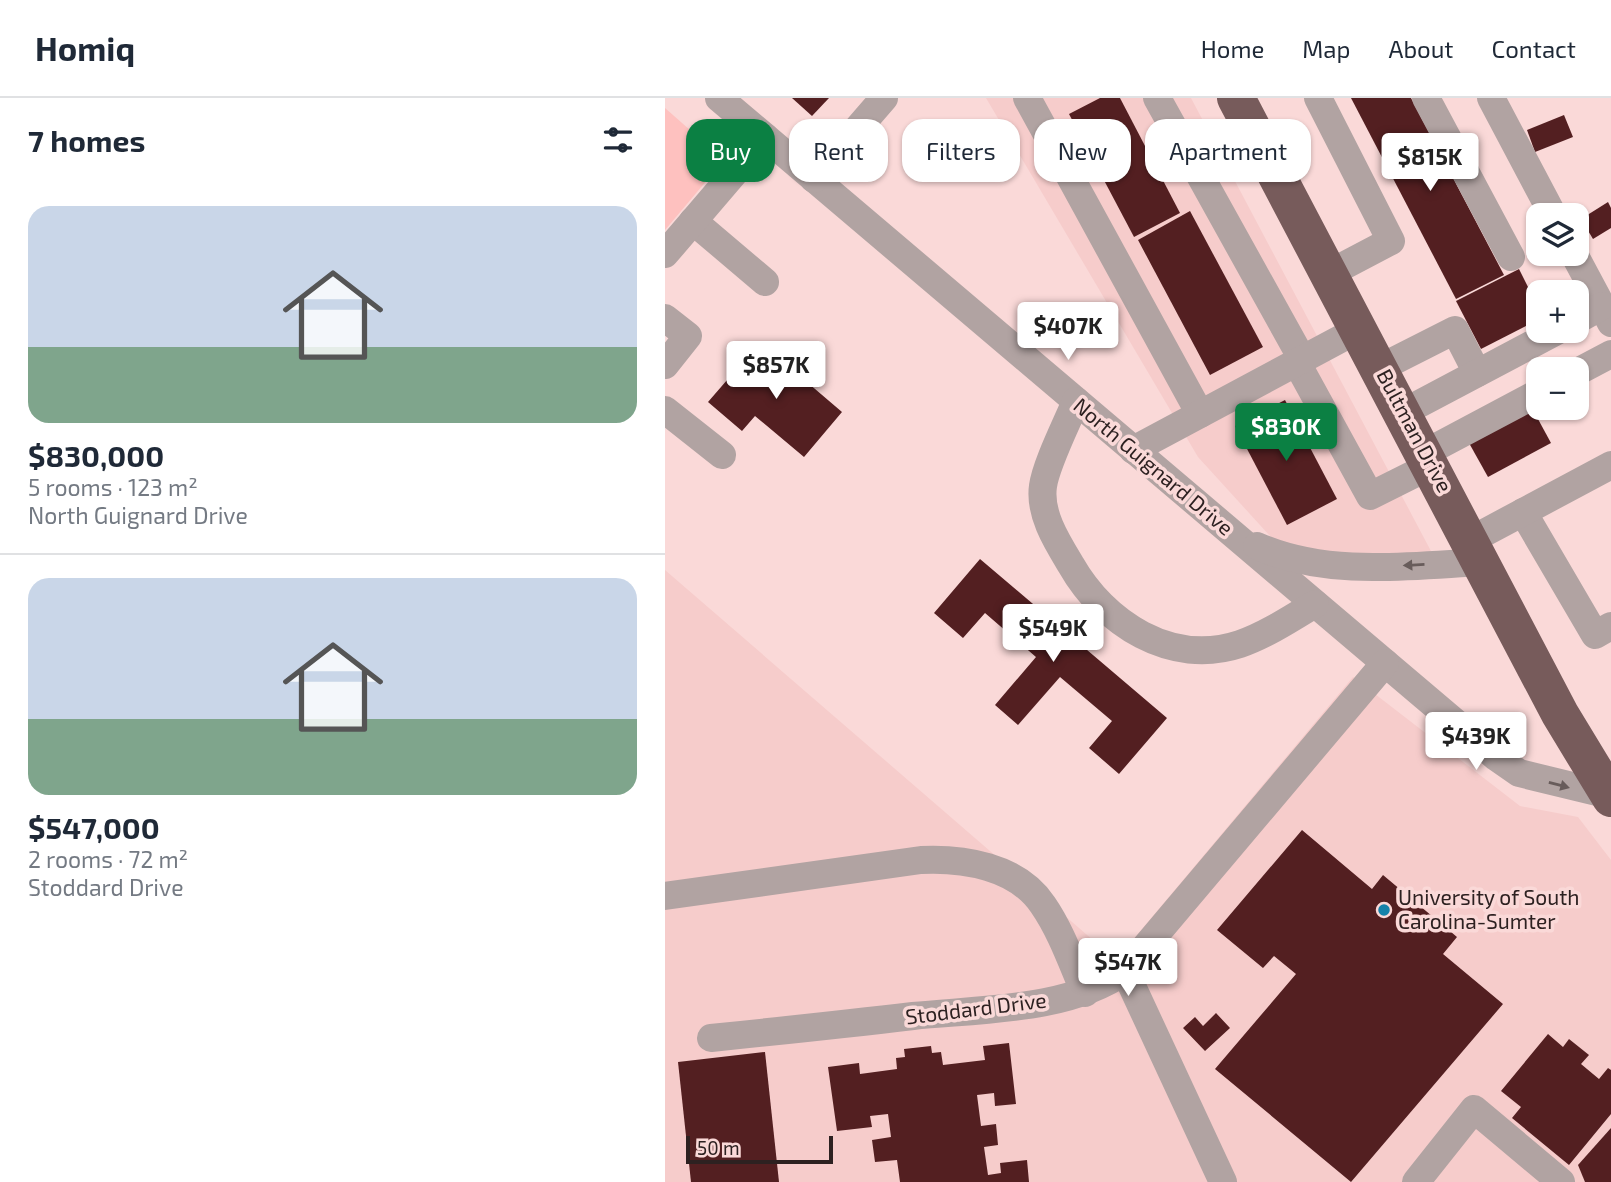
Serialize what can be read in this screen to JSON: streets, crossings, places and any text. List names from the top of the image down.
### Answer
{
  "streets": {
    "highway": ["Bultman Drive"],
    "street": ["North Guignard Drive", "Stoddard Drive"]
  },
  "crossings": [
    ["Bultman Drive", "North Guignard Drive"],
    ["North Guignard Drive", "Stoddard Drive"]
  ],
  "places": ["University of South Carolina-Sumter"],
  "scale_bar": "50 m",
  "page": {
    "header": "Homiq",
    "nav": [
      "Home",
      "Map",
      "About",
      "Contact"
    ],
    "heading": "7 homes",
    "chip": [
      "Buy",
      "Rent",
      "Filters",
      "New",
      "Apartment"
    ],
    "price": [
      "$815K",
      "$407K",
      "$857K",
      "$830K",
      "$549K",
      "$439K",
      "$547K"
    ],
    "list": [
      {
        "name": "$830,000",
        "note": "5 rooms · 123 m² · North Guignard Drive"
      },
      {
        "name": "$547,000",
        "note": "2 rooms · 72 m² · Stoddard Drive"
      }
    ],
    "map_buttons": ["+", "−"],
    "scale": "50 m"
  }
}
